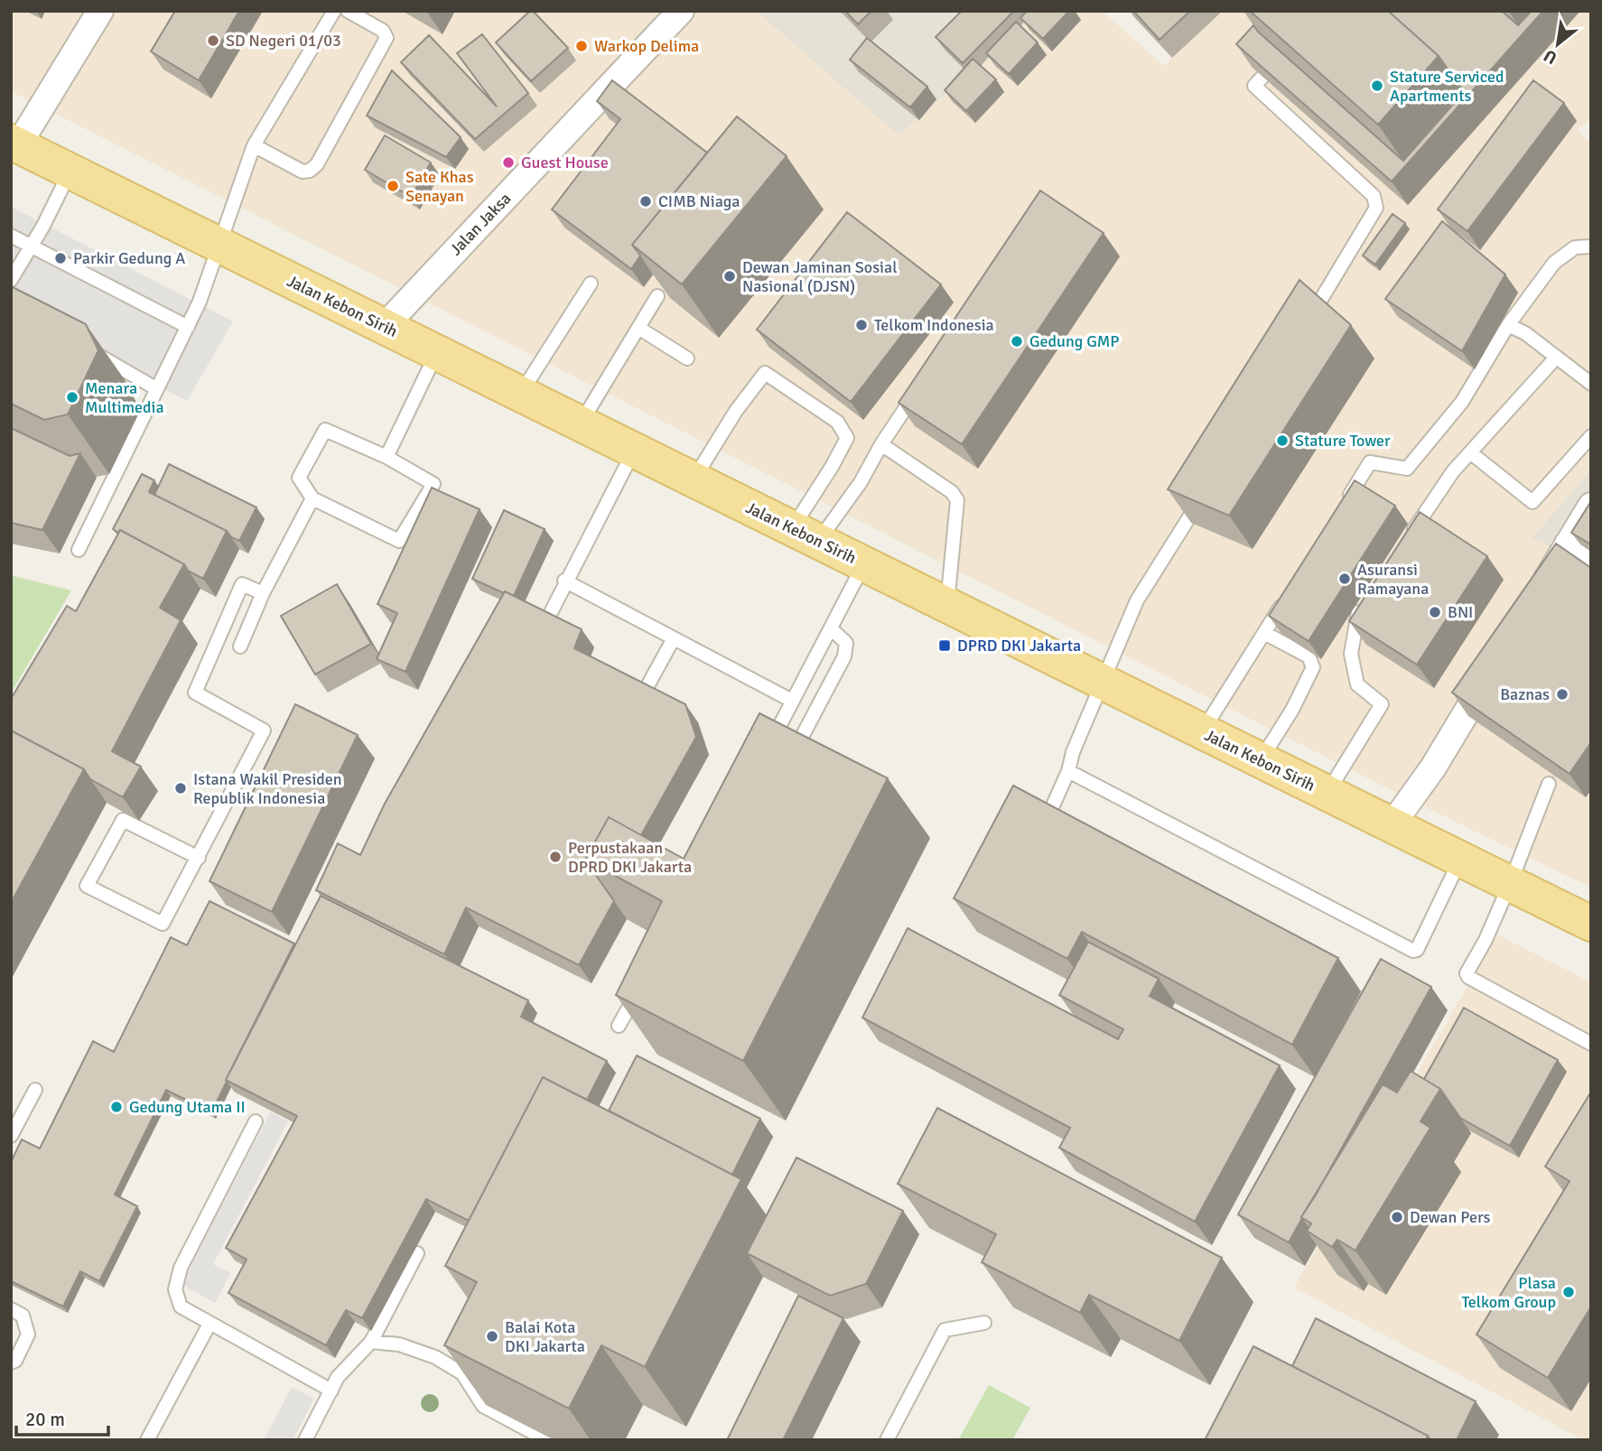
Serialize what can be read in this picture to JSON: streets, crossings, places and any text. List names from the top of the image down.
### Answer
{
  "streets": {
    "main road": ["Jalan Kebon Sirih"],
    "street": ["Jalan Jaksa"]
  },
  "crossings": [
    ["Jalan Jaksa", "Jalan Kebon Sirih"]
  ],
  "places": {
    "other": [
      "SD Negeri 01/03",
      "Warkop Delima",
      "Stature Serviced Apartments",
      "Guest House",
      "Sate Khas Senayan",
      "CIMB Niaga",
      "Parkir Gedung A",
      "Dewan Jaminan Sosial Nasional (DJSN)",
      "Telkom Indonesia",
      "Gedung GMP",
      "Menara Multimedia",
      "Stature Tower",
      "Asuransi Ramayana",
      "BNI",
      "Baznas",
      "Istana Wakil Presiden Republik Indonesia",
      "Perpustakaan DPRD DKI Jakarta",
      "Gedung Utama II",
      "Dewan Pers",
      "Plasa Telkom Group",
      "Balai Kota DKI Jakarta"
    ],
    "transit": ["DPRD DKI Jakarta"]
  },
  "scale_bar": "20 m",
  "north": "bottom left"
}
